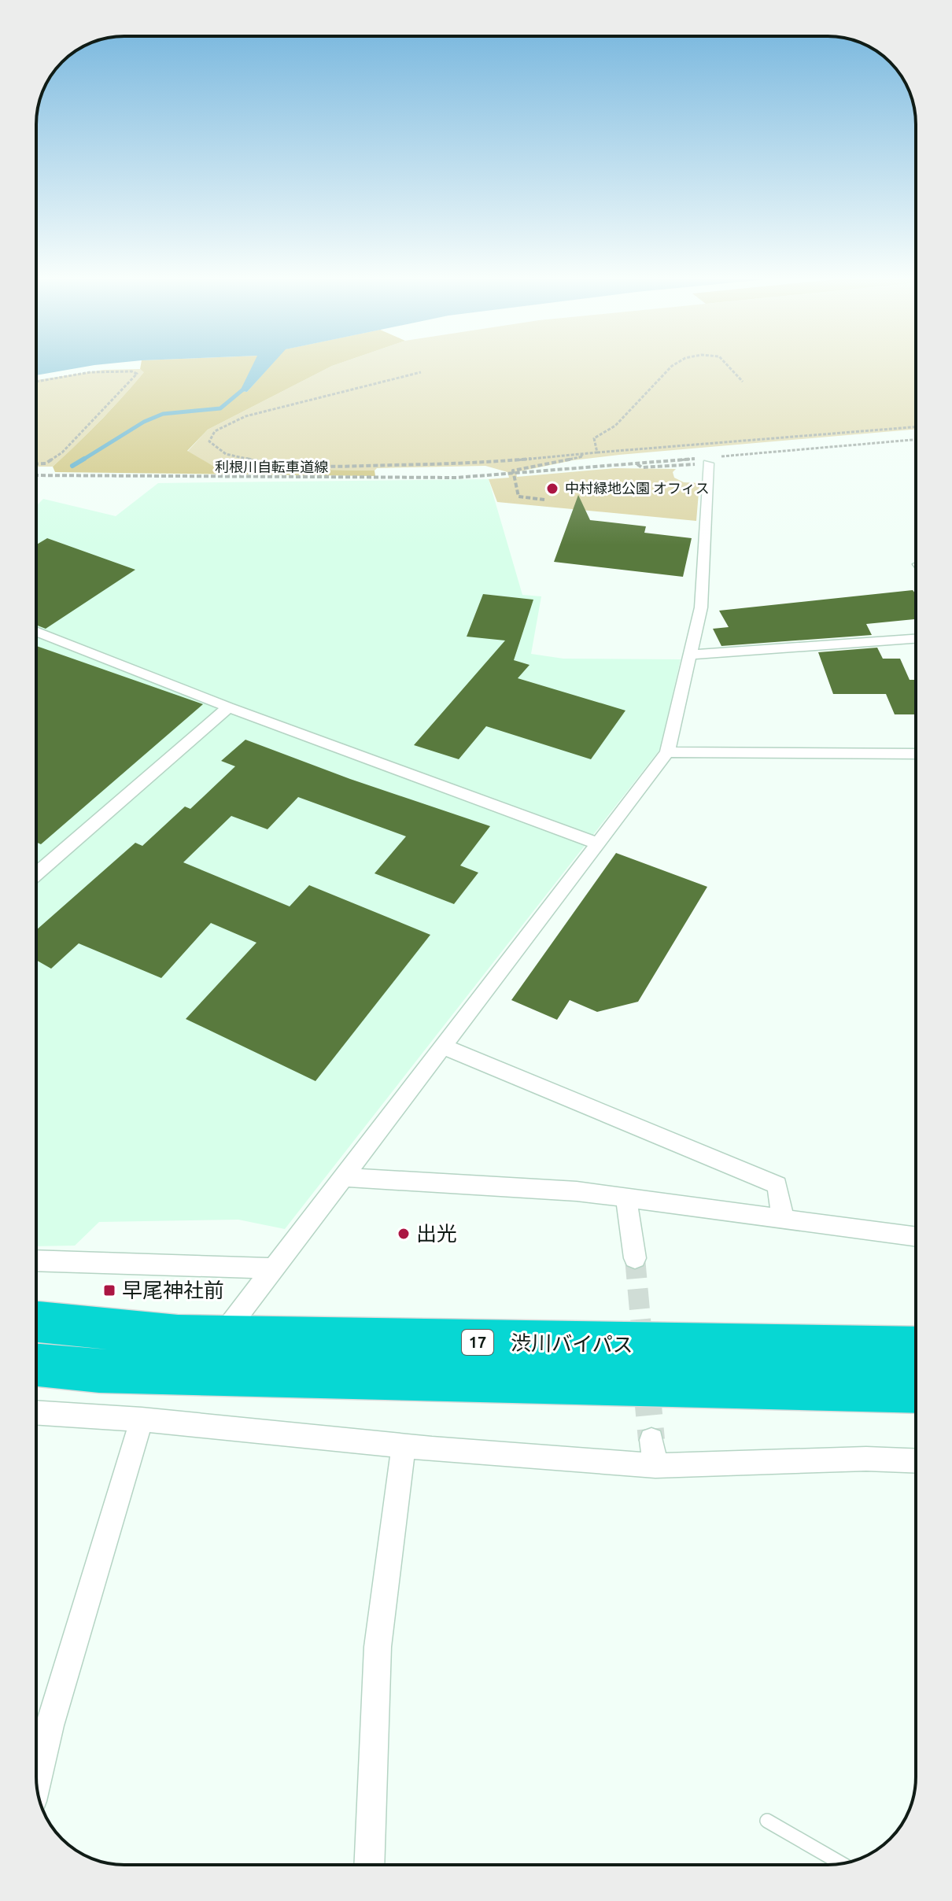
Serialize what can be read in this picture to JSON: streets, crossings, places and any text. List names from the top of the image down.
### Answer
{
  "streets": {
    "highway": ["17", "渋川バイパス"],
    "path": ["利根川自転車道線"]
  },
  "places": {
    "other": ["中村緑地公園 オフィス", "出光"],
    "transit": ["早尾神社前"]
  }
}
